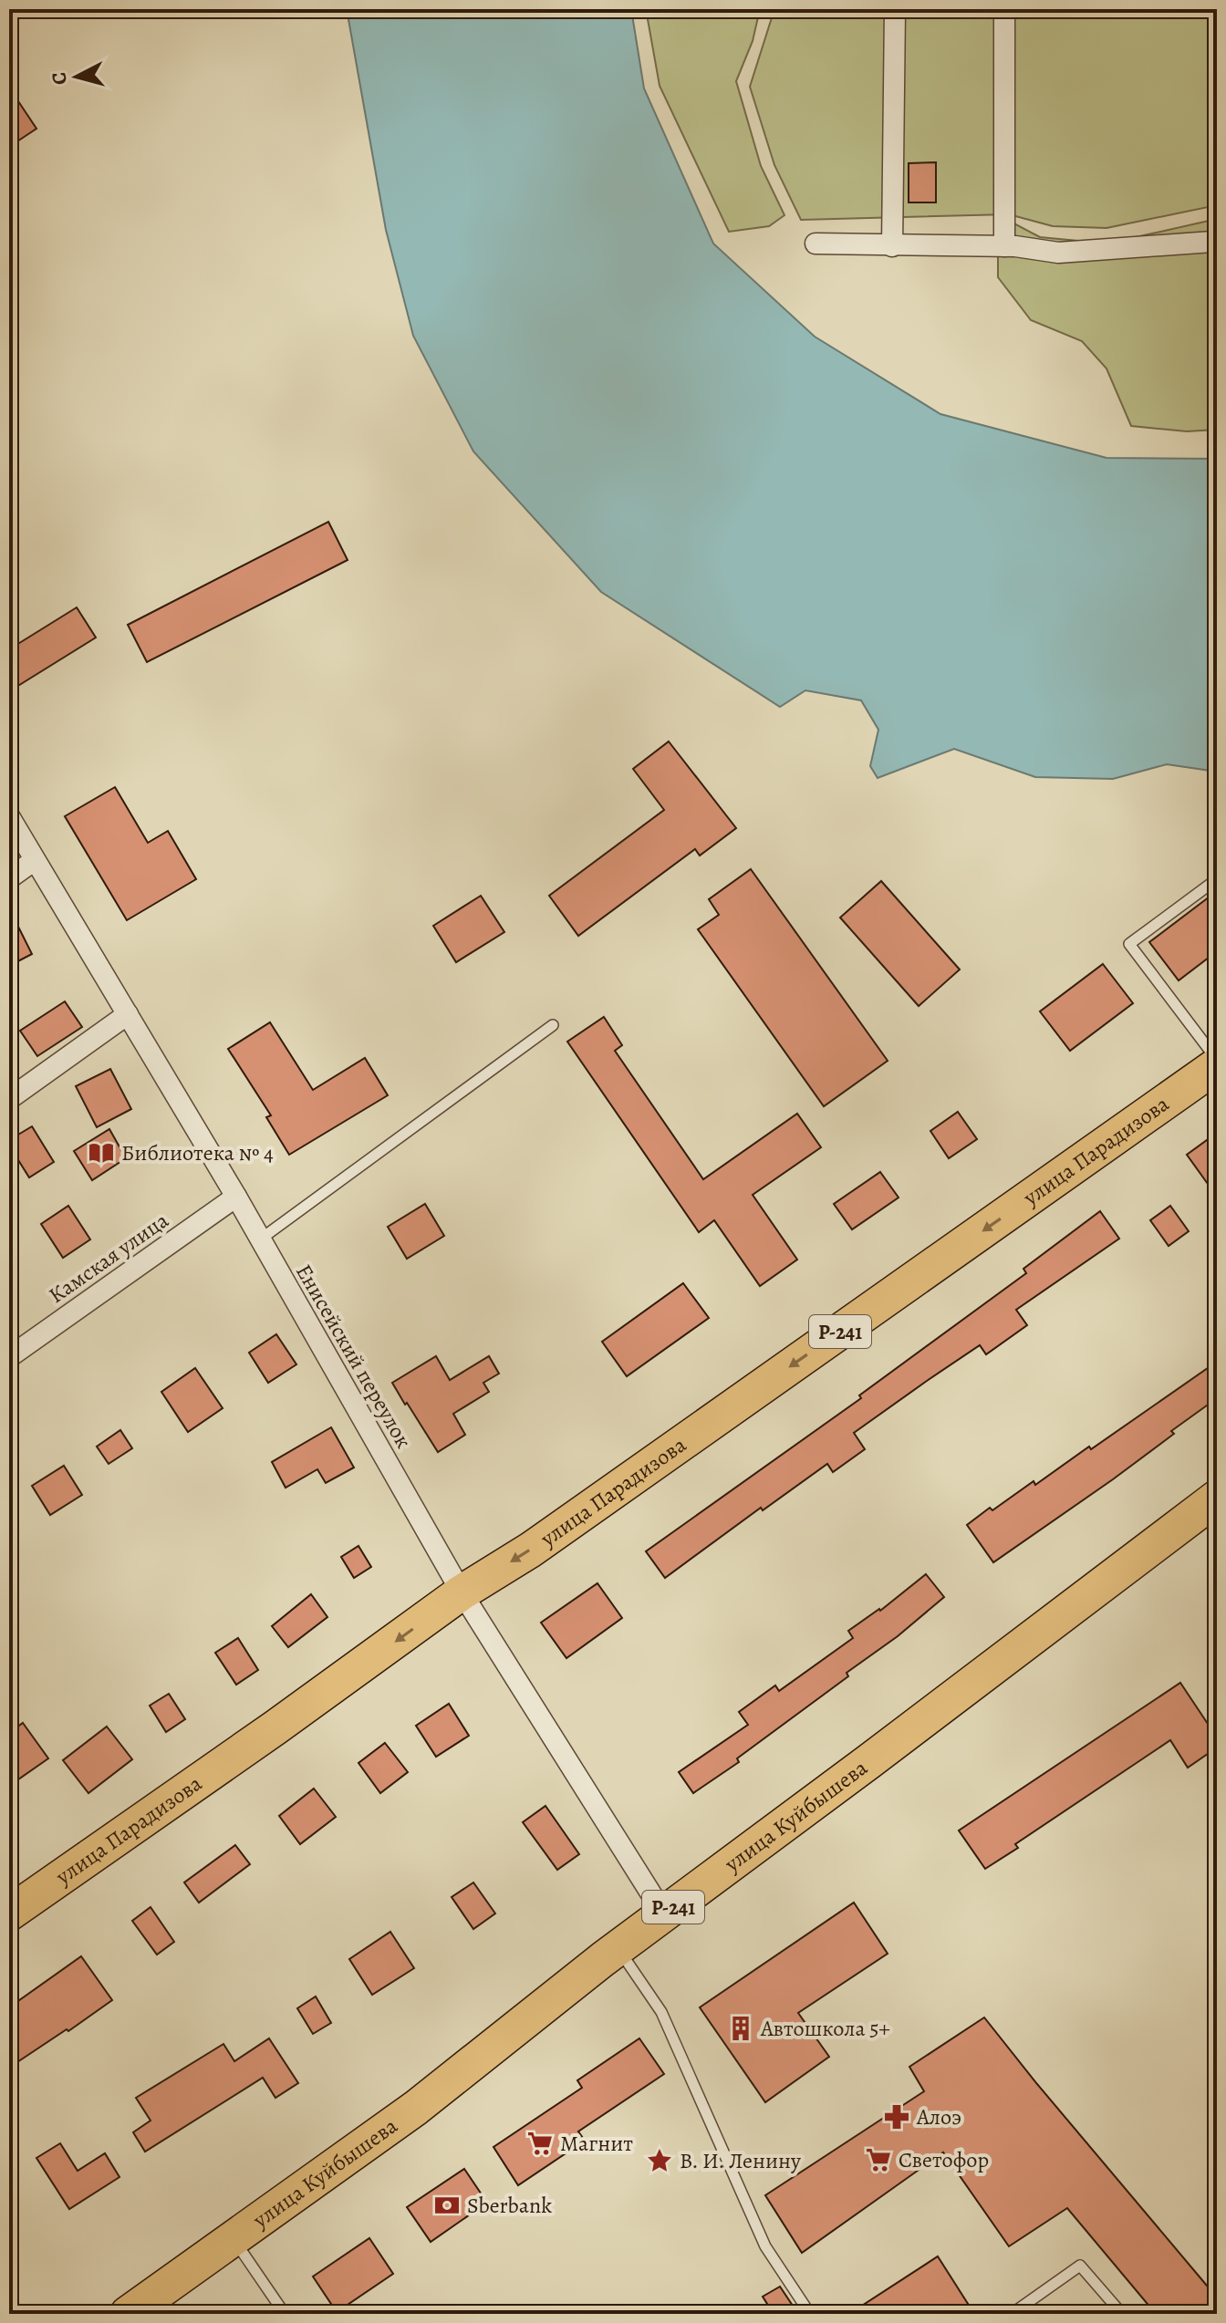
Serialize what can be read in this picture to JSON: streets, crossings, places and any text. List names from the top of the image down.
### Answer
{
  "streets": {
    "highway": ["улица Парадизова", "Р-241", "улица Куйбышева"],
    "street": ["Камская улица", "Енисейский переулок"]
  },
  "crossings": [
    ["улица Парадизова", "Енисейский переулок"],
    ["Камская улица", "Енисейский переулок"],
    ["Енисейский переулок", "улица Куйбышева"]
  ],
  "one_way": ["улица Парадизова"],
  "places": {
    "library": ["Библиотека № 4"],
    "building": ["Автошкола 5+"],
    "pharmacy": ["Алоэ"],
    "supermarket": ["Магнит", "Светофор"],
    "place": ["В. И. Ленину"],
    "bank": ["Sberbank"]
  },
  "north": "left"
}
